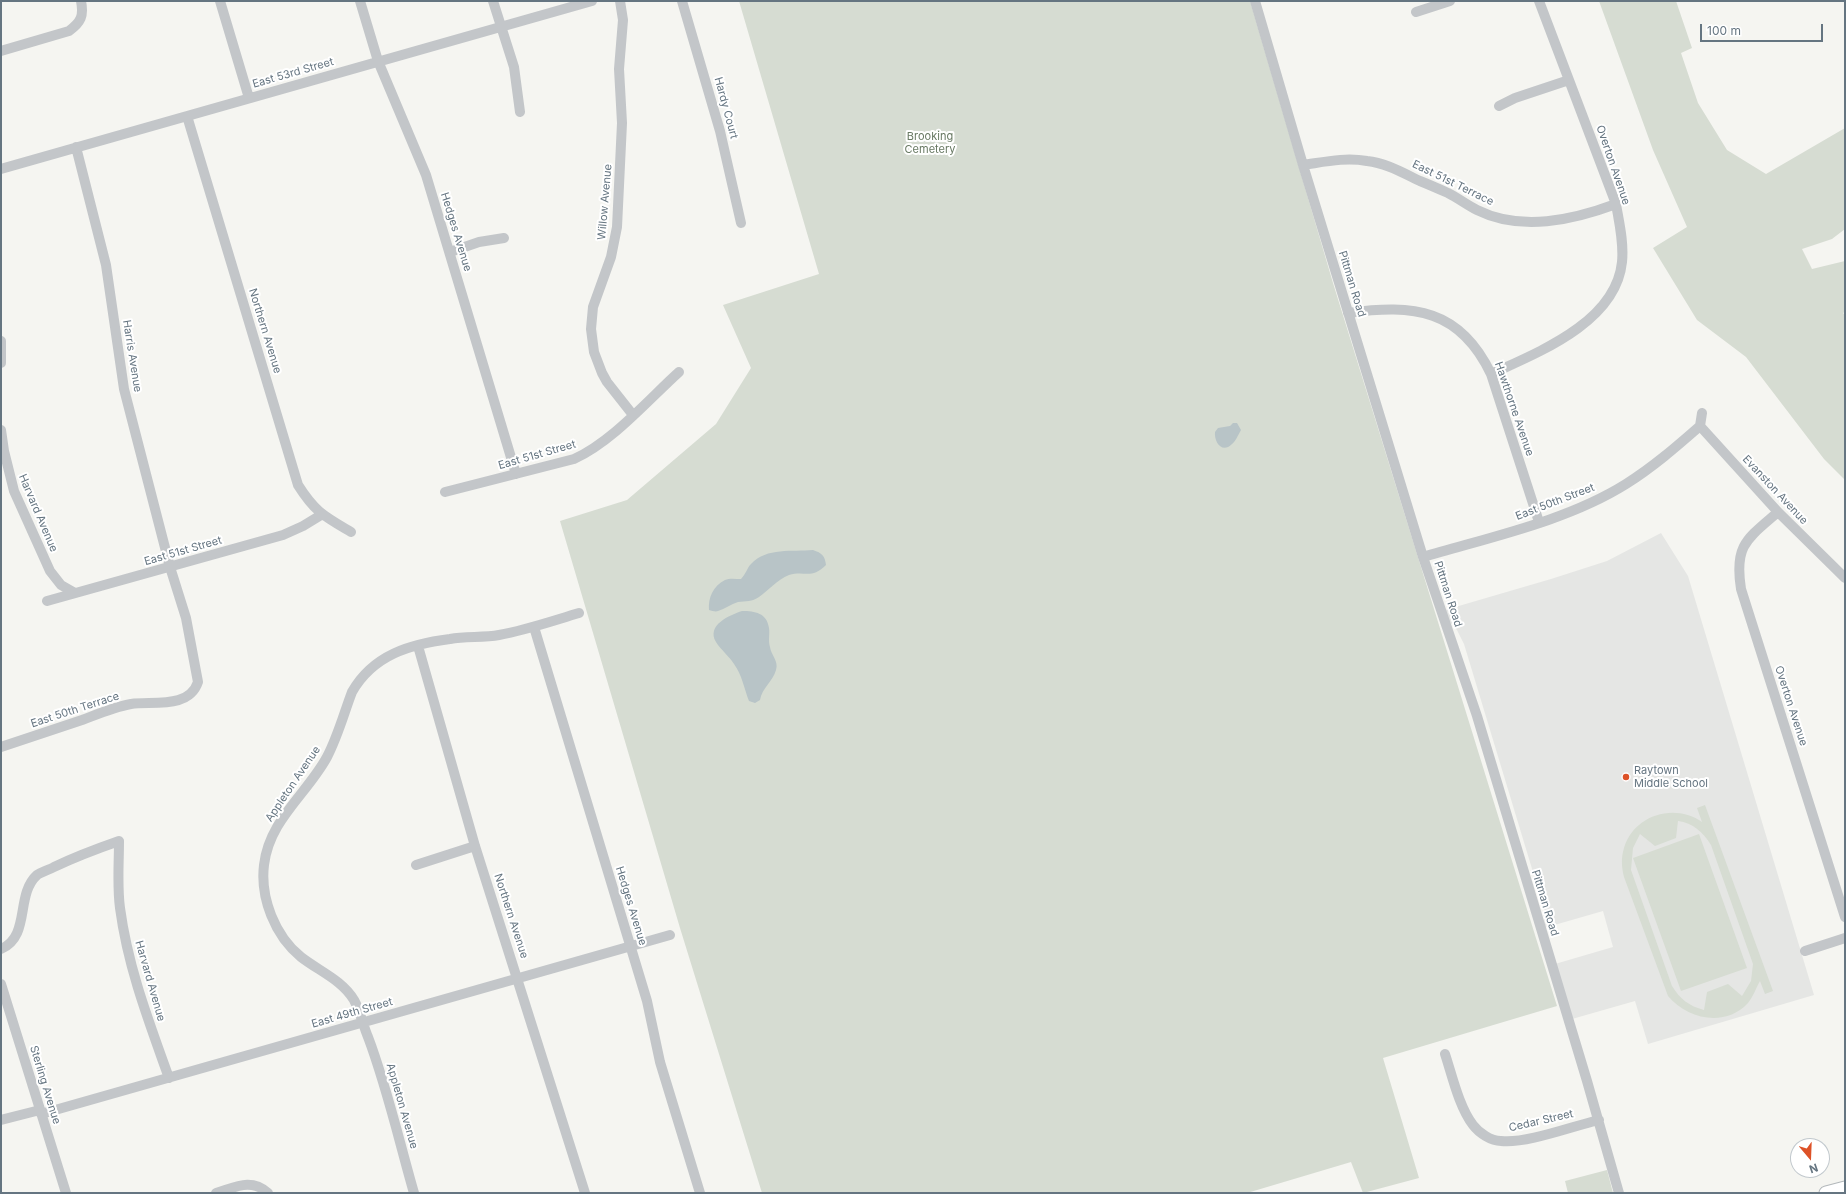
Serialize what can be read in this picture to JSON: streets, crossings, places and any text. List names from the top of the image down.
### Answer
{
  "streets": {
    "street": [
      "East 53rd Street",
      "Hardy Court",
      "Overton Avenue",
      "East 51st Terrace",
      "Willow Avenue",
      "Hedges Avenue",
      "Pittman Road",
      "Northern Avenue",
      "Harris Avenue",
      "Hawthorne Avenue",
      "East 51st Street",
      "Evanston Avenue",
      "East 50th Street",
      "Harvard Avenue",
      "East 50th Terrace",
      "Appleton Avenue",
      "East 49th Street",
      "Sterling Avenue",
      "Cedar Street"
    ]
  },
  "crossings": [
    ["East 53rd Street", "Hedges Avenue"],
    ["East 53rd Street", "Northern Avenue"],
    ["East 53rd Street", "Harris Avenue"],
    ["Overton Avenue", "East 51st Terrace"],
    ["Overton Avenue", "Hawthorne Avenue"],
    ["Overton Avenue", "Evanston Avenue"],
    ["East 51st Terrace", "Pittman Road"],
    ["Willow Avenue", "East 51st Street"],
    ["Hedges Avenue", "East 51st Street"],
    ["Hedges Avenue", "East 49th Street"],
    ["Pittman Road", "Hawthorne Avenue"],
    ["Pittman Road", "East 50th Street"],
    ["Pittman Road", "Cedar Street"],
    ["Northern Avenue", "East 51st Street"],
    ["Northern Avenue", "Appleton Avenue"],
    ["Northern Avenue", "East 49th Street"],
    ["Harris Avenue", "East 51st Street"],
    ["Harris Avenue", "East 50th Terrace"],
    ["Hawthorne Avenue", "East 50th Street"],
    ["East 51st Street", "Harvard Avenue"],
    ["East 51st Street", "East 50th Terrace"],
    ["Evanston Avenue", "East 50th Street"],
    ["Harvard Avenue", "East 49th Street"],
    ["Appleton Avenue", "East 49th Street"],
    ["East 49th Street", "Sterling Avenue"]
  ],
  "parks": ["Brooking Cemetery"],
  "places": ["Raytown Middle School"],
  "scale_bar": "100 m",
  "north": "bottom"
}
